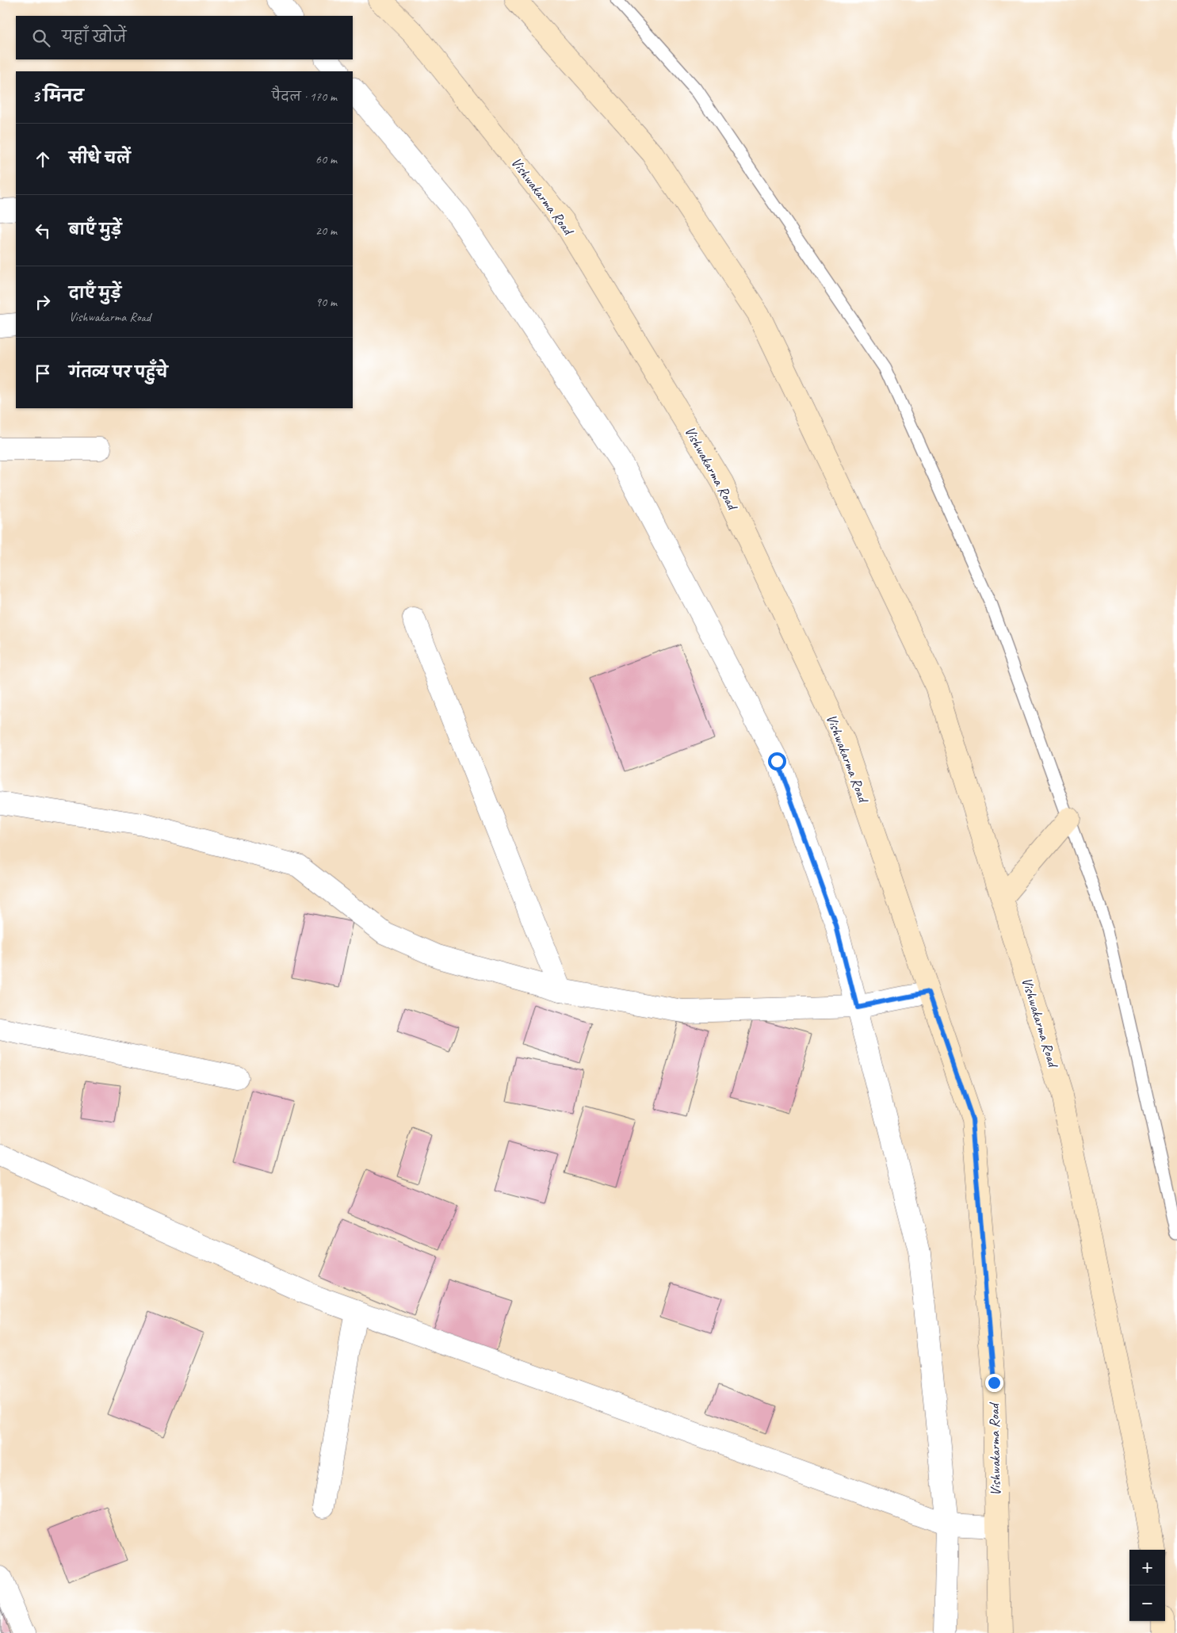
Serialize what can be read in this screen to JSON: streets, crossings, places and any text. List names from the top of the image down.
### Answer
{
  "streets": {
    "main road": ["Vishwakarma Road"]
  },
  "page": {
    "search": "यहाँ खोजें",
    "heading": ["3 मिनट", "पैदल · 170 m"],
    "list": [
      ["सीधे चलें", "60 m"],
      ["बाएँ मुड़ें", "20 m"],
      ["दाएँ मुड़ें", "Vishwakarma Road", "90 m"],
      "गंतव्य पर पहुँचे"
    ],
    "map_buttons": ["+", "−"]
  }
}
